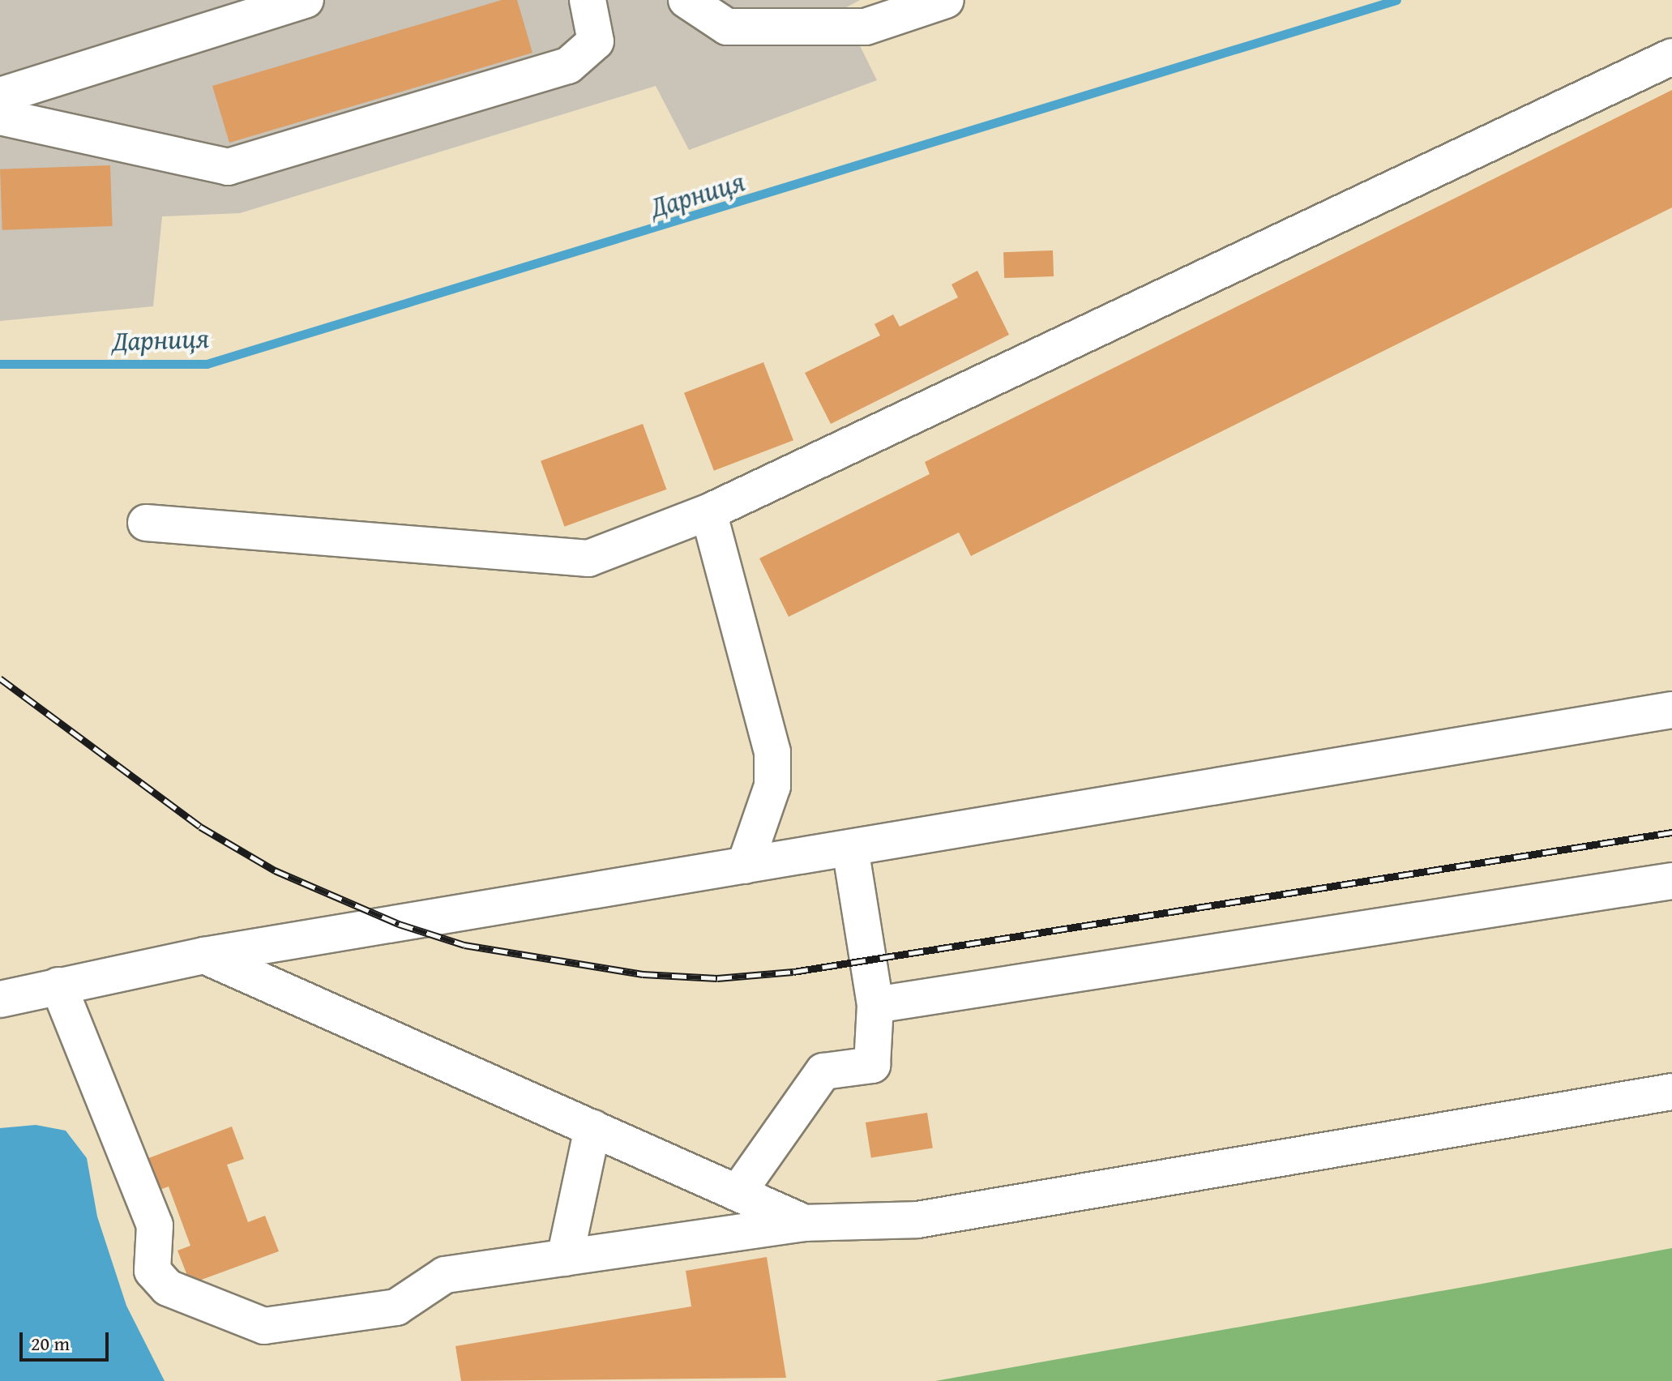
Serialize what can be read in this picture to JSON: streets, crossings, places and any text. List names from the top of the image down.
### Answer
{
  "water": ["Дарниця"],
  "scale_bar": "20 m"
}
